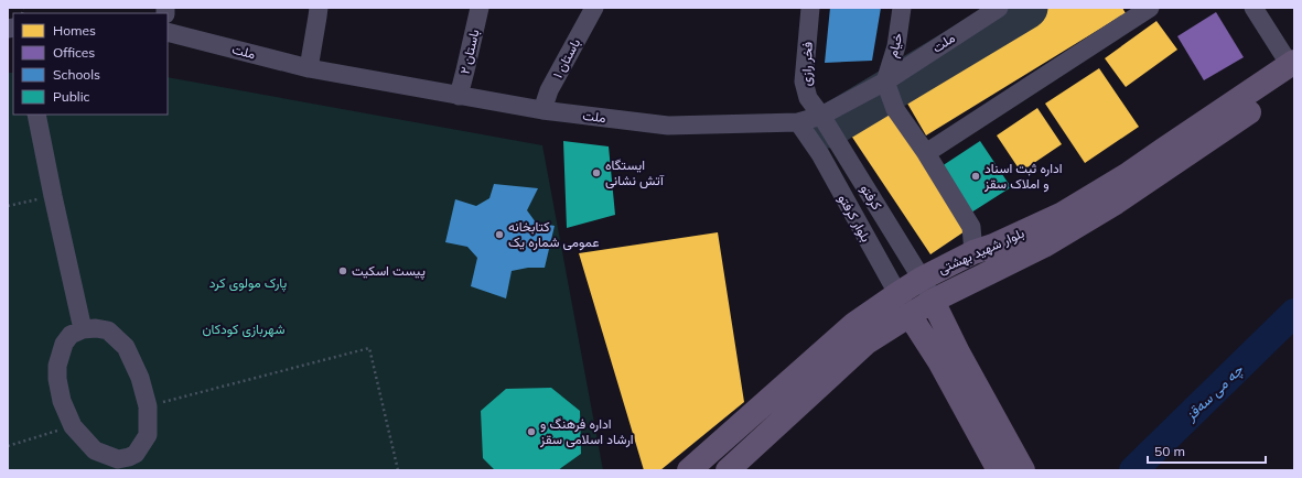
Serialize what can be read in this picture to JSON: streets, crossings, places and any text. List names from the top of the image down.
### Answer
{
  "streets": {
    "main road": ["بلوار شهید بهشتی"],
    "street": [
      "ملت",
      "خیام",
      "باستان ۲",
      "باستان ۱",
      "فخر رازی",
      "کرفتو",
      "بلوار کرفتو"
    ]
  },
  "crossings": [
    ["ملت", "خیام"],
    ["ملت", "باستان ۲"],
    ["ملت", "باستان ۱"],
    ["ملت", "فخر رازی"],
    ["ملت", "کرفتو"],
    ["ملت", "بلوار کرفتو"],
    ["فخر رازی", "کرفتو"],
    ["کرفتو", "بلوار شهید بهشتی"],
    ["بلوار کرفتو", "بلوار شهید بهشتی"]
  ],
  "water": ["چە می سەقز"],
  "parks": ["پارک مولوی کرد", "شهربازی کودکان"],
  "places": [
    "ایستگاه آتش نشانی",
    "اداره ثبت اسناد و املاک سقز",
    "کتابخانه عمومی شماره یک",
    "پیست اسکیت",
    "اداره فرهنگ و ارشاد اسلامی سقز"
  ],
  "legend": [
    "Homes",
    "Offices",
    "Schools",
    "Public"
  ],
  "scale_bar": "50 m"
}
